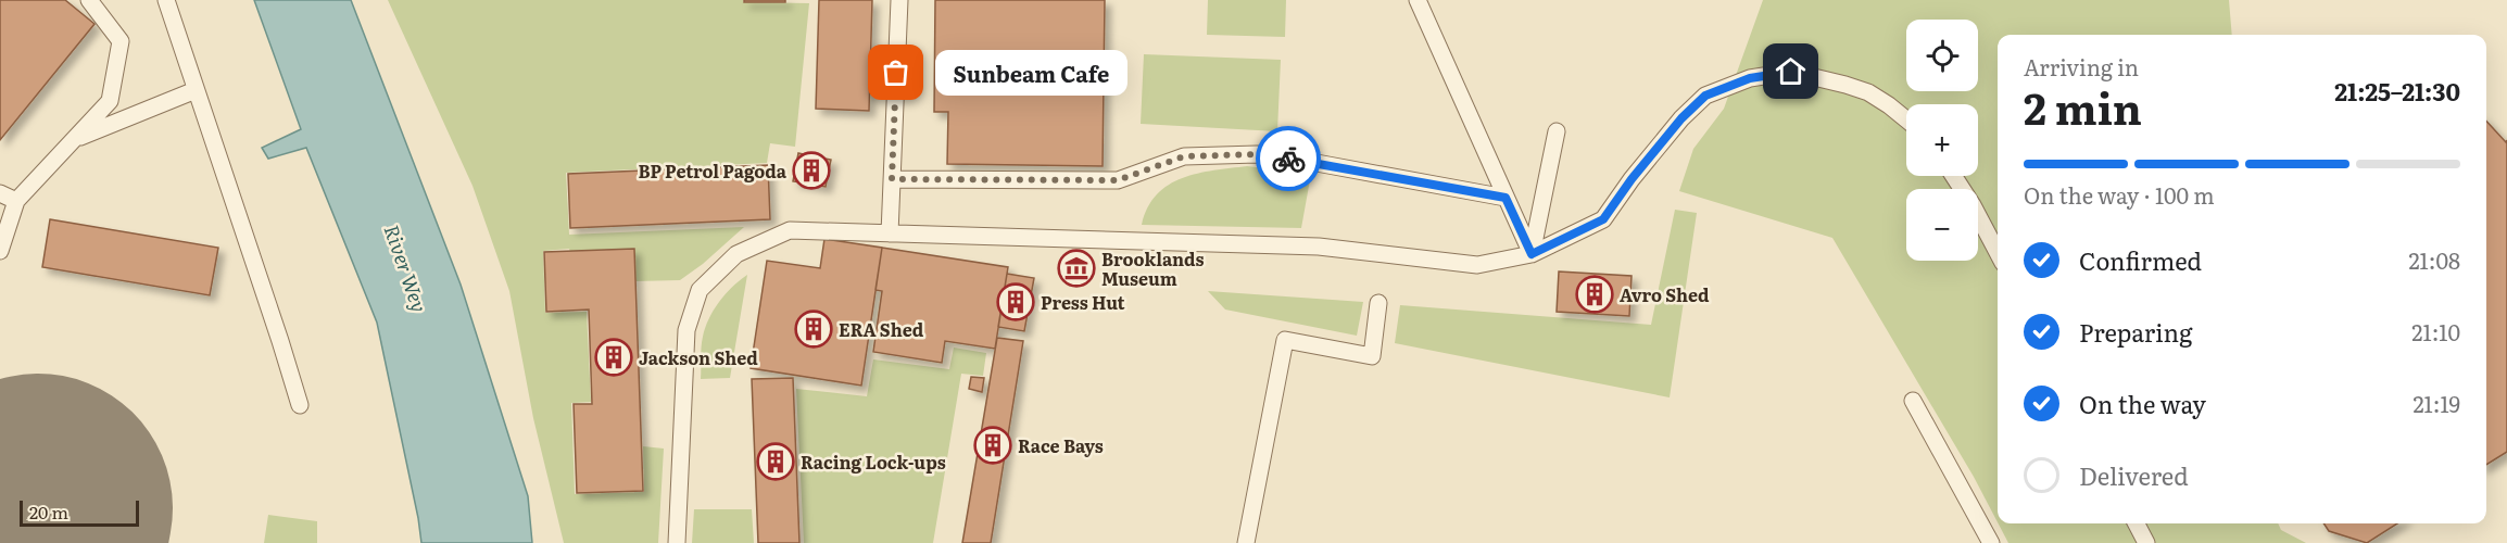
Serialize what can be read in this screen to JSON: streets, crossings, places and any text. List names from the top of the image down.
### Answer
{
  "water": ["River Wey"],
  "places": {
    "other": ["Sunbeam Cafe"],
    "building": [
      "BP Petrol Pagoda",
      "Avro Shed",
      "Press Hut",
      "ERA Shed",
      "Jackson Shed",
      "Race Bays",
      "Racing Lock-ups"
    ],
    "museum": ["Brooklands Museum"]
  },
  "scale_bar": "20 m",
  "page": {
    "map_buttons": ["+", "−"],
    "heading": ["2 min", "Arriving in", "21:25–21:30"],
    "bubble": "Sunbeam Cafe",
    "bar": "On the way · 100 m",
    "list": [
      ["Confirmed", "21:08"],
      ["Preparing", "21:10"],
      ["On the way", "21:19"],
      "Delivered"
    ],
    "scale": "20 m"
  }
}
